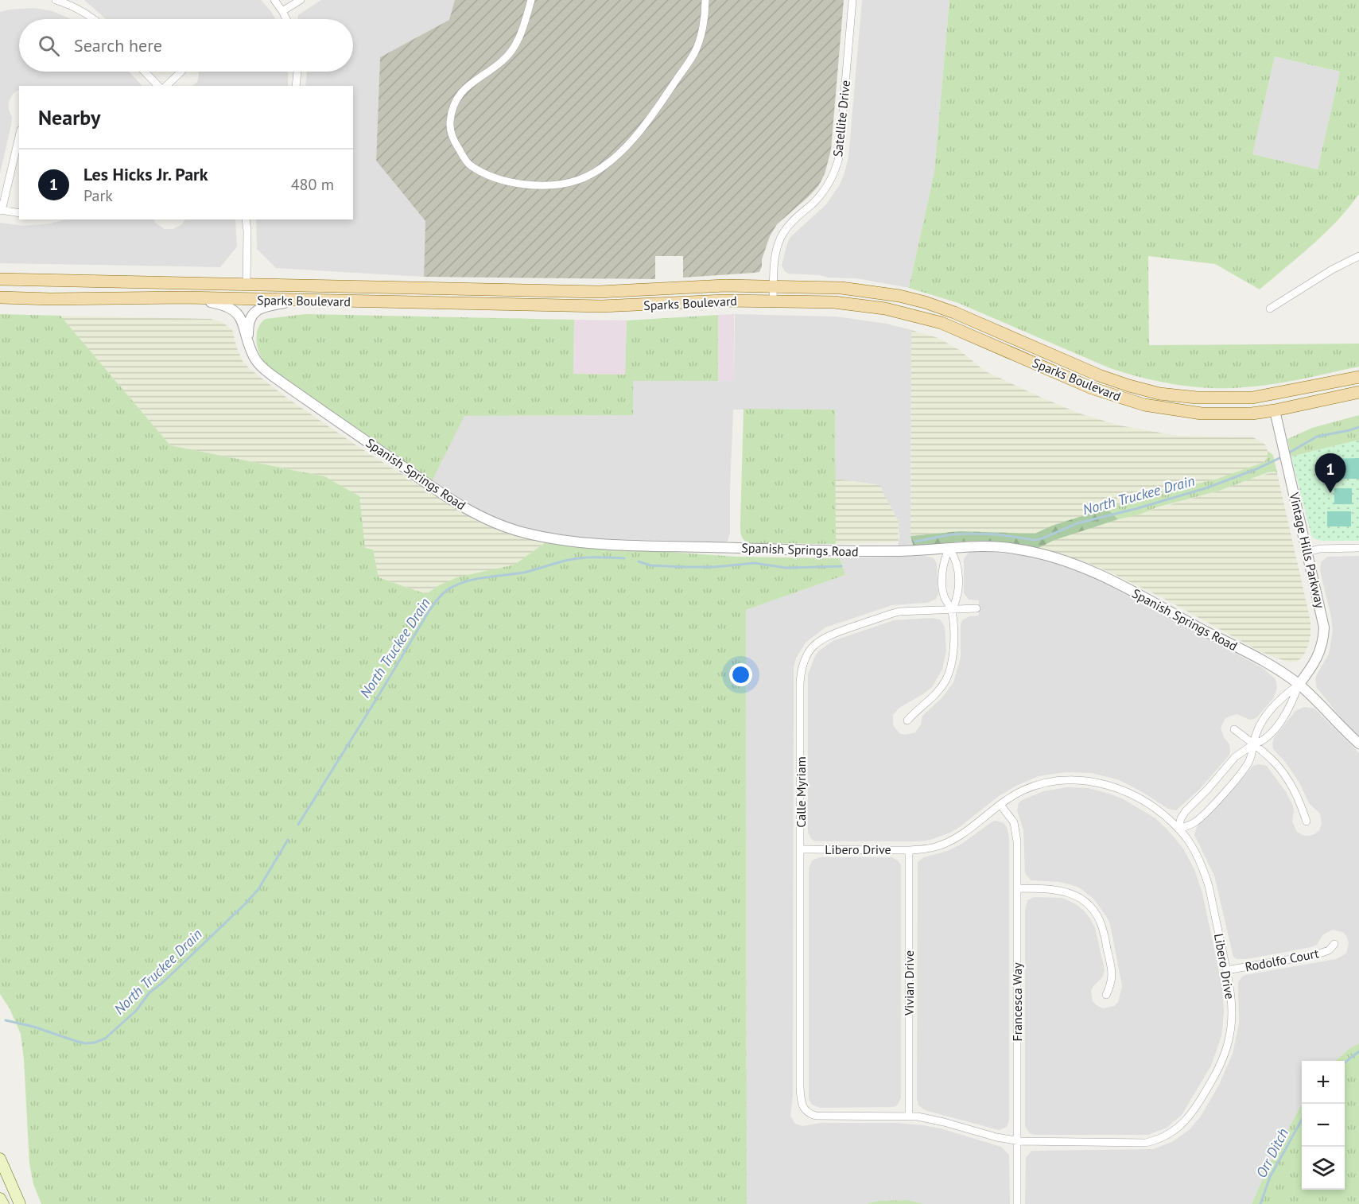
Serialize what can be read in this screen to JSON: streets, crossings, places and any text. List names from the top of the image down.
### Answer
{
  "streets": {
    "main road": ["Sparks Boulevard"],
    "street": [
      "Satellite Drive",
      "Spanish Springs Road",
      "Vintage Hills Parkway",
      "Calle Myriam",
      "Libero Drive",
      "Rodolfo Court",
      "Vivian Drive",
      "Francesca Way"
    ]
  },
  "crossings": [
    ["Satellite Drive", "Sparks Boulevard"],
    ["Sparks Boulevard", "Spanish Springs Road"],
    ["Sparks Boulevard", "Vintage Hills Parkway"],
    ["Spanish Springs Road", "Vintage Hills Parkway"],
    ["Vintage Hills Parkway", "Libero Drive"],
    ["Calle Myriam", "Libero Drive"],
    ["Libero Drive", "Rodolfo Court"],
    ["Libero Drive", "Vivian Drive"],
    ["Libero Drive", "Francesca Way"]
  ],
  "water": ["North Truckee Drain", "Orr Ditch"],
  "page": {
    "search": "Search here",
    "heading": "Nearby",
    "list": [
      {
        "mark": "1",
        "name": "Les Hicks Jr. Park",
        "note": "Park",
        "value": "480 m"
      }
    ],
    "pins": "1",
    "map_buttons": ["+", "−"]
  }
}
